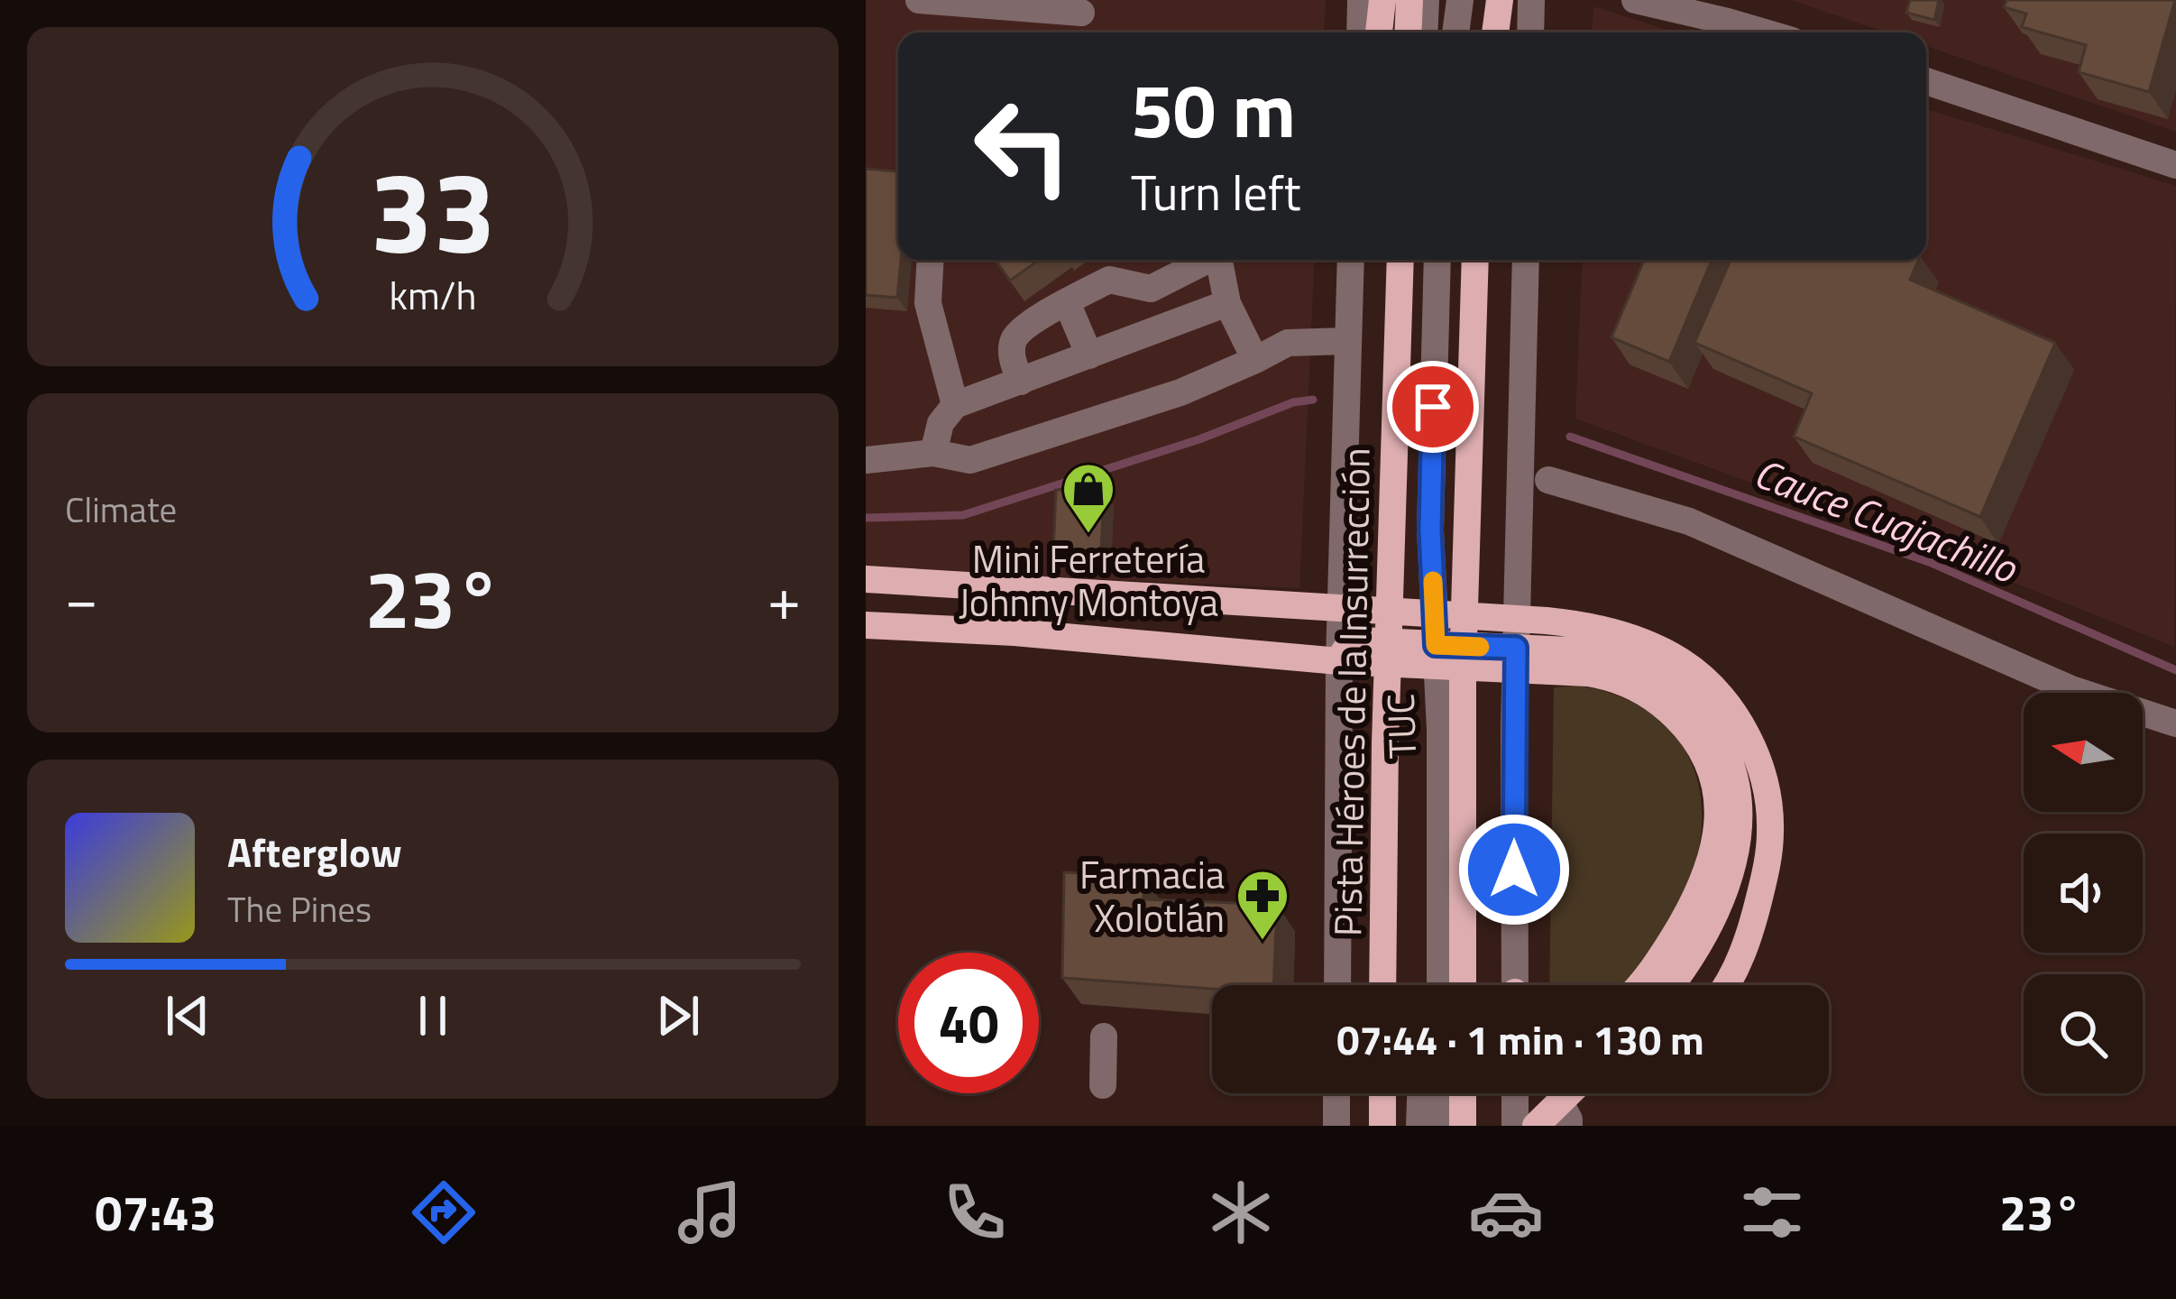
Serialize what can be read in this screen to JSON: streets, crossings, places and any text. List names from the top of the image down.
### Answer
{
  "streets": {
    "main road": ["Pista Héroes de la Insurrección"],
    "street": ["TUC"]
  },
  "crossings": [
    ["Pista Héroes de la Insurrección", "TUC"]
  ],
  "water": ["Cauce Cuajachillo"],
  "places": {
    "shop": ["Mini Ferretería Johnny Montoya"],
    "pharmacy": ["Farmacia Xolotlán"]
  },
  "north": "left",
  "page": {
    "turn": ["50 m", "Turn left"],
    "tile": "Climate",
    "heat": ["−", "23°", "+"],
    "song": ["Afterglow", "The Pines"],
    "limit": "40",
    "trip": "07:44 · 1 min · 130 m",
    "tabs": ["07:43", "23°"],
    "gauge": ["33", "km/h"]
  }
}
